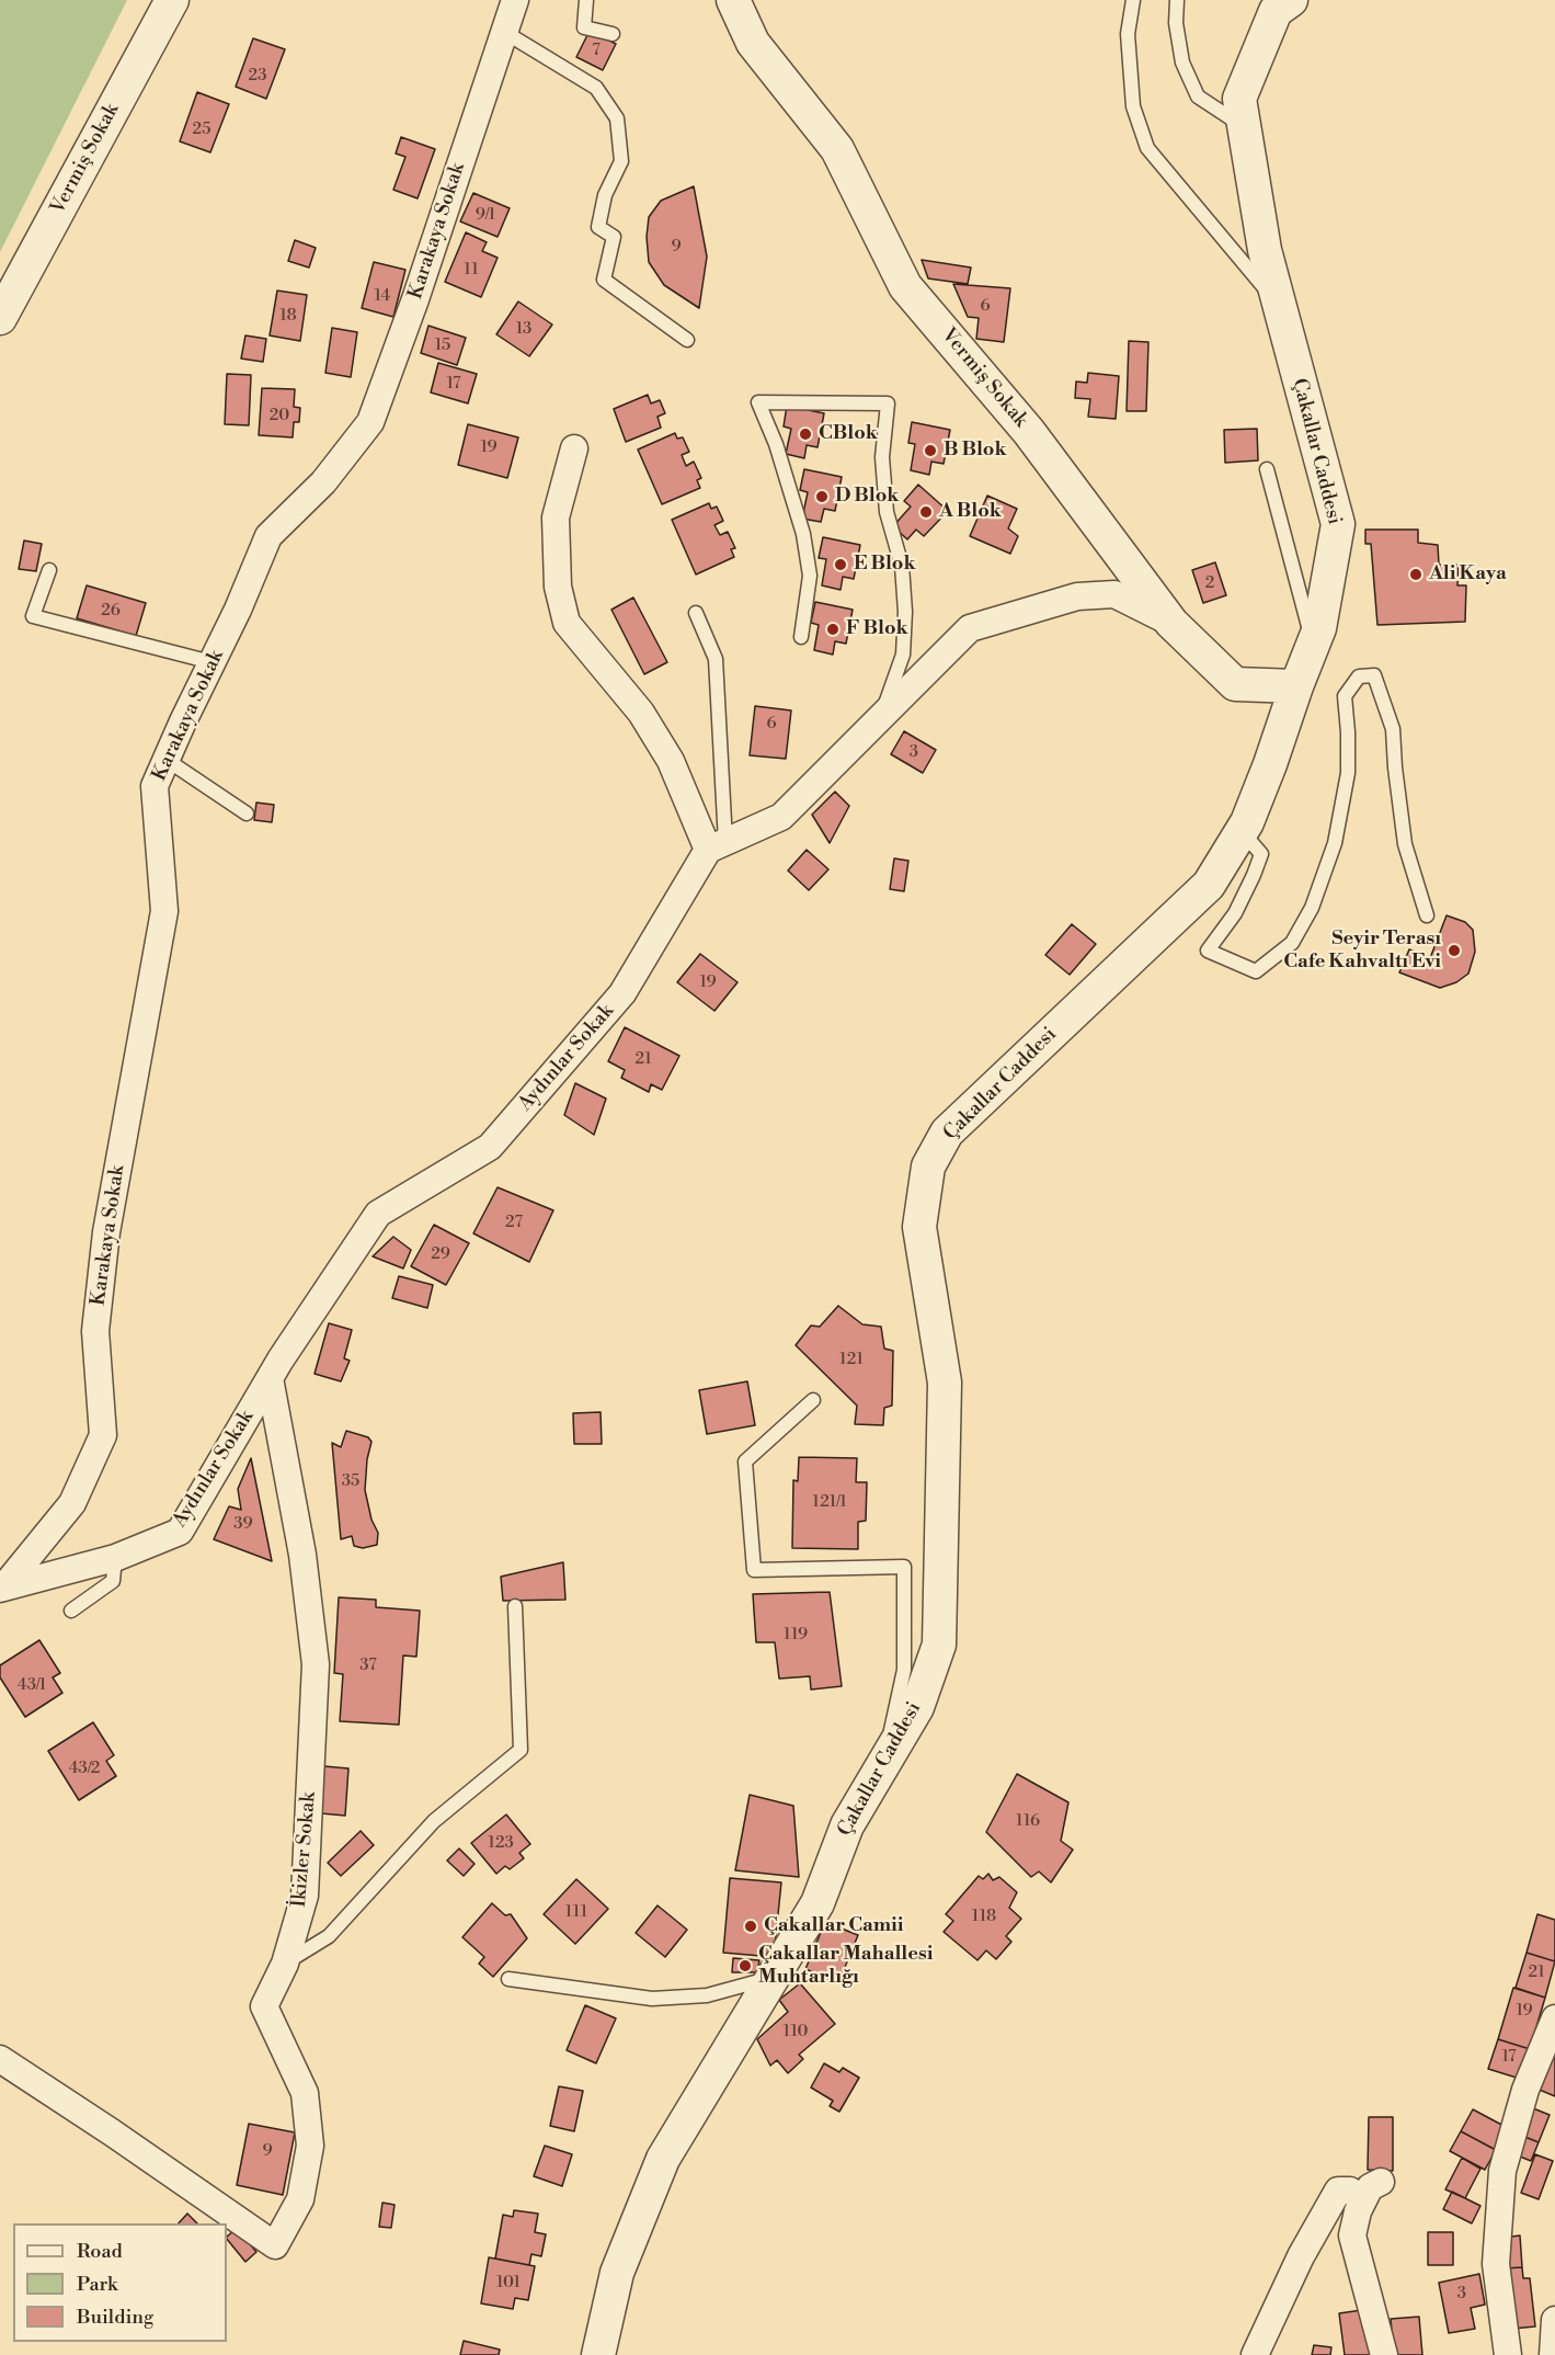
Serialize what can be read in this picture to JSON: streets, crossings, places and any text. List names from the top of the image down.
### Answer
{
  "streets": {
    "street": [
      "Vermiş Sokak",
      "Karakaya Sokak",
      "Çakallar Caddesi",
      "Aydınlar Sokak",
      "İkizler Sokak"
    ]
  },
  "crossings": [
    ["Vermiş Sokak", "Çakallar Caddesi"],
    ["Karakaya Sokak", "Aydınlar Sokak"],
    ["Aydınlar Sokak", "İkizler Sokak"]
  ],
  "places": [
    "CBlok",
    "B Blok",
    "D Blok",
    "A Blok",
    "E Blok",
    "Ali Kaya",
    "F Blok",
    "Seyir Terası Cafe Kahvaltı Evi",
    "Çakallar Camii",
    "Çakallar Mahallesi Muhtarlığı"
  ],
  "house_numbers": [
    "7",
    "23",
    "25",
    "9/1",
    "9",
    "11",
    "14",
    "6",
    "18",
    "13",
    "15",
    "17",
    "20",
    "19",
    "2",
    "26",
    "6",
    "3",
    "19",
    "21",
    "27",
    "29",
    "121",
    "35",
    "121/1",
    "39",
    "119",
    "37",
    "43/1",
    "43/2",
    "116",
    "123",
    "111",
    "118",
    "21",
    "19",
    "110",
    "17",
    "9",
    "101",
    "3"
  ],
  "legend": ["Road", "Park", "Building"]
}
